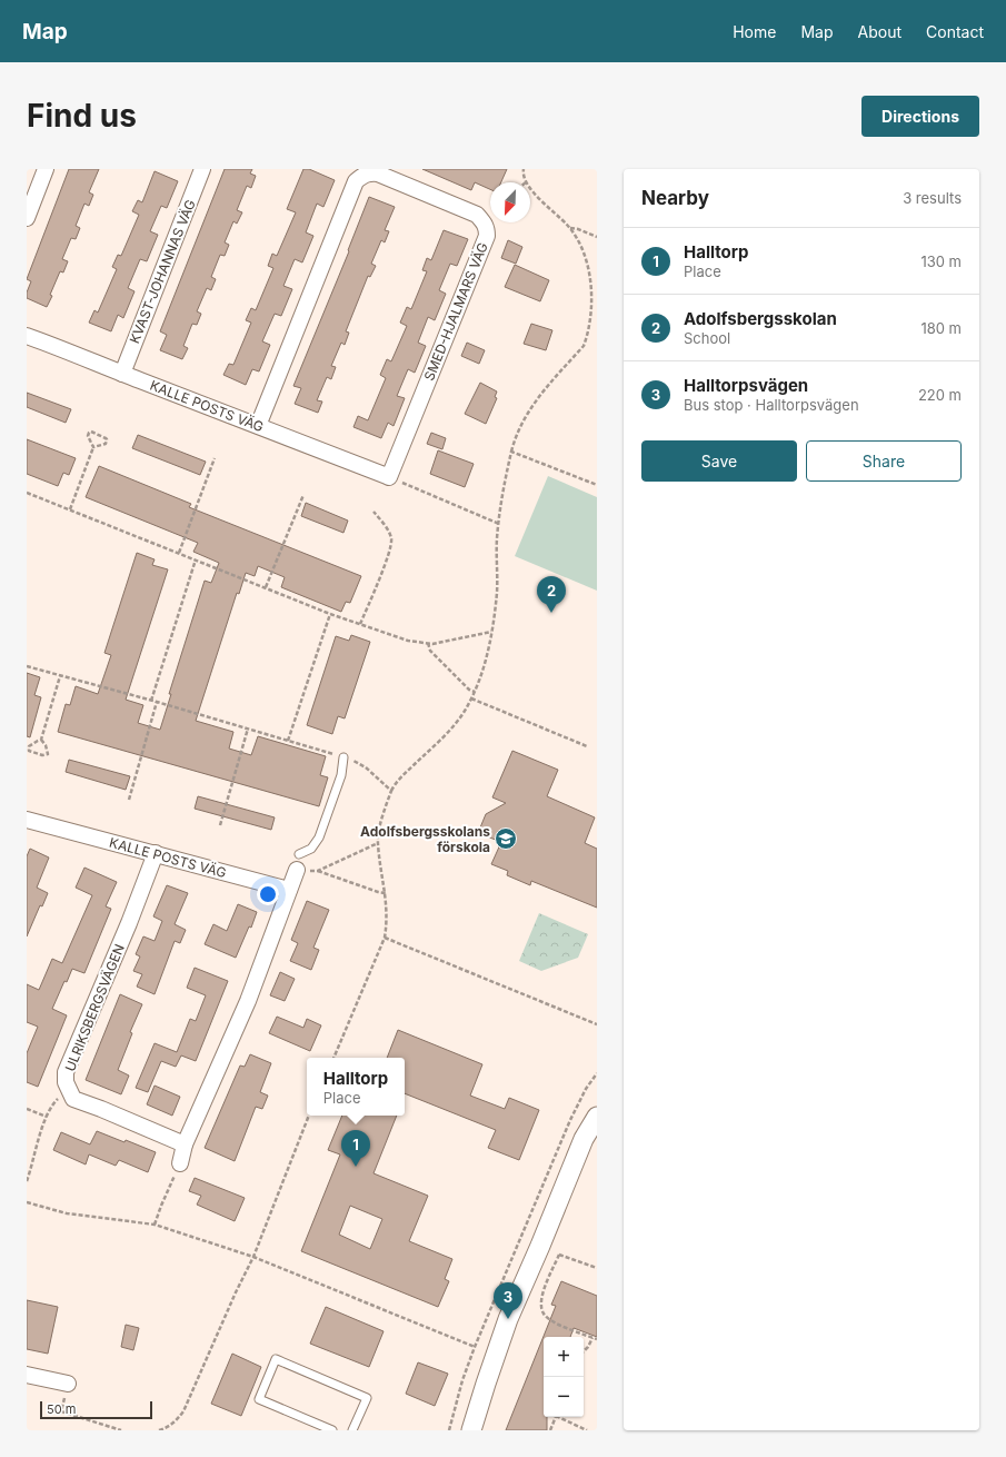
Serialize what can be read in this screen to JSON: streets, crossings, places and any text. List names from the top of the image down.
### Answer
{
  "streets": {
    "street": [
      "KVAST-JOHANNAS VÄG",
      "SMED-HJALMARS VÄG",
      "KALLE POSTS VÄG",
      "ULRIKSBERGSVÄGEN"
    ]
  },
  "crossings": [
    ["KVAST-JOHANNAS VÄG", "KALLE POSTS VÄG"],
    ["SMED-HJALMARS VÄG", "KALLE POSTS VÄG"],
    ["KALLE POSTS VÄG", "ULRIKSBERGSVÄGEN"]
  ],
  "places": {
    "school or university": ["Adolfsbergsskolans förskola"]
  },
  "scale_bar": "50 m",
  "north": "bottom left",
  "page": {
    "header": "Map",
    "nav": [
      "Home",
      "Map",
      "About",
      "Contact"
    ],
    "buttons": [
      "Directions",
      ["Save", "Share"]
    ],
    "title": "Find us",
    "heading": ["Nearby", "3 results"],
    "list": [
      {
        "mark": "1",
        "name": "Halltorp",
        "note": "Place",
        "value": "130 m"
      },
      {
        "mark": "2",
        "name": "Adolfsbergsskolan",
        "note": "School",
        "value": "180 m"
      },
      {
        "mark": "3",
        "name": "Halltorpsvägen",
        "note": "Bus stop · Halltorpsvägen",
        "value": "220 m"
      }
    ],
    "pins": ["2", "1", "3"],
    "popup": ["Halltorp", "Place"],
    "map_buttons": ["+", "−"],
    "scale": "50 m"
  }
}
